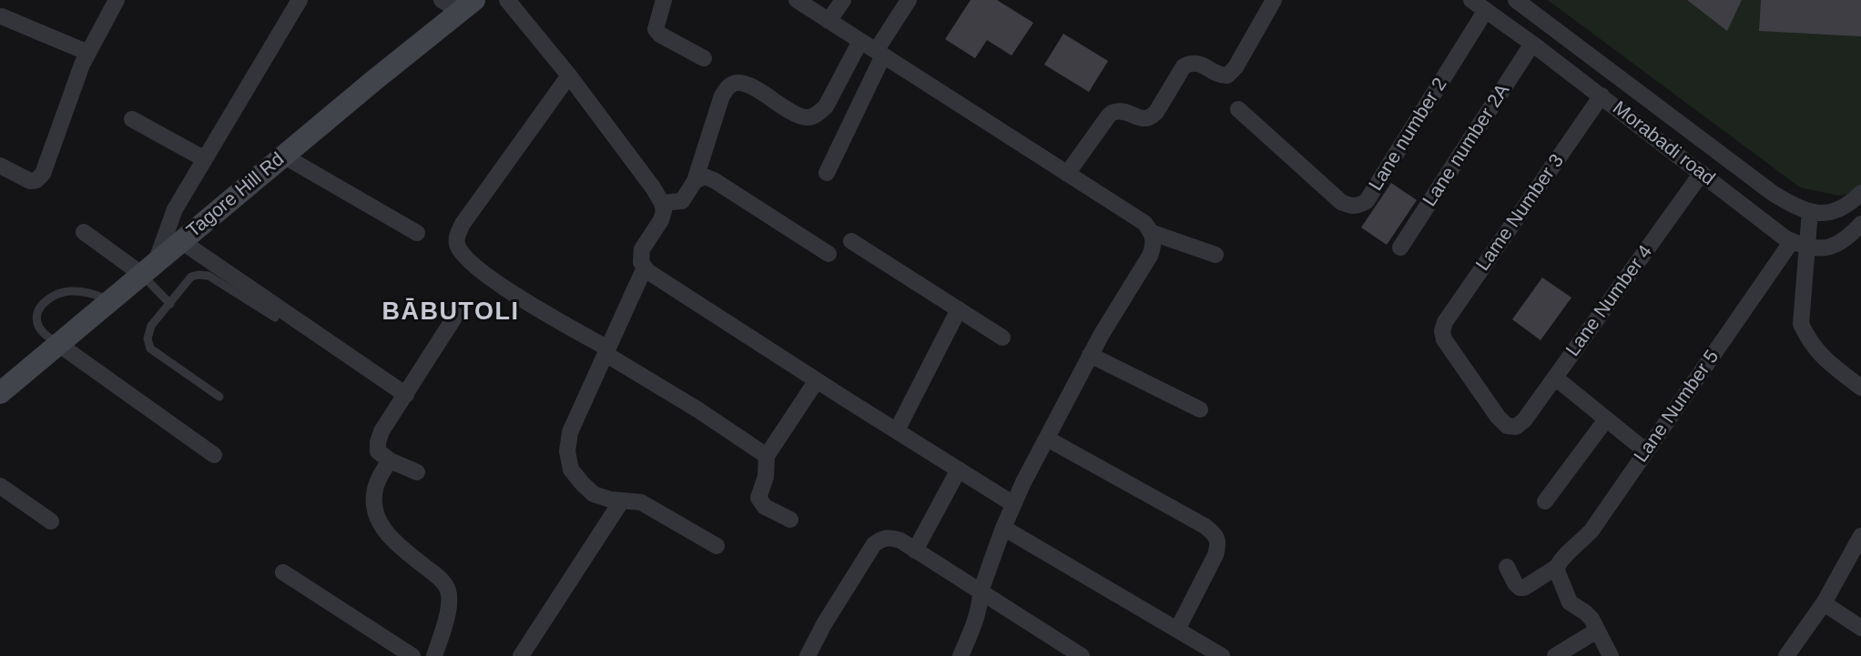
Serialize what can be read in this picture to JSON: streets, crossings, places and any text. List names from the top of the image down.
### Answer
{
  "streets": {
    "main road": ["Tagore Hill Rd"],
    "street": [
      "Lane number 2",
      "Morabadi road",
      "Lane number 2A",
      "Lame Number 3",
      "Lane Number 4",
      "Lane Number 5"
    ]
  },
  "crossings": [
    ["Lane number 2", "Morabadi road"],
    ["Morabadi road", "Lane number 2A"],
    ["Morabadi road", "Lame Number 3"],
    ["Morabadi road", "Lane Number 4"],
    ["Morabadi road", "Lane Number 5"],
    ["Lame Number 3", "Lane Number 4"]
  ],
  "districts": ["BĀBUTOLI"]
}
